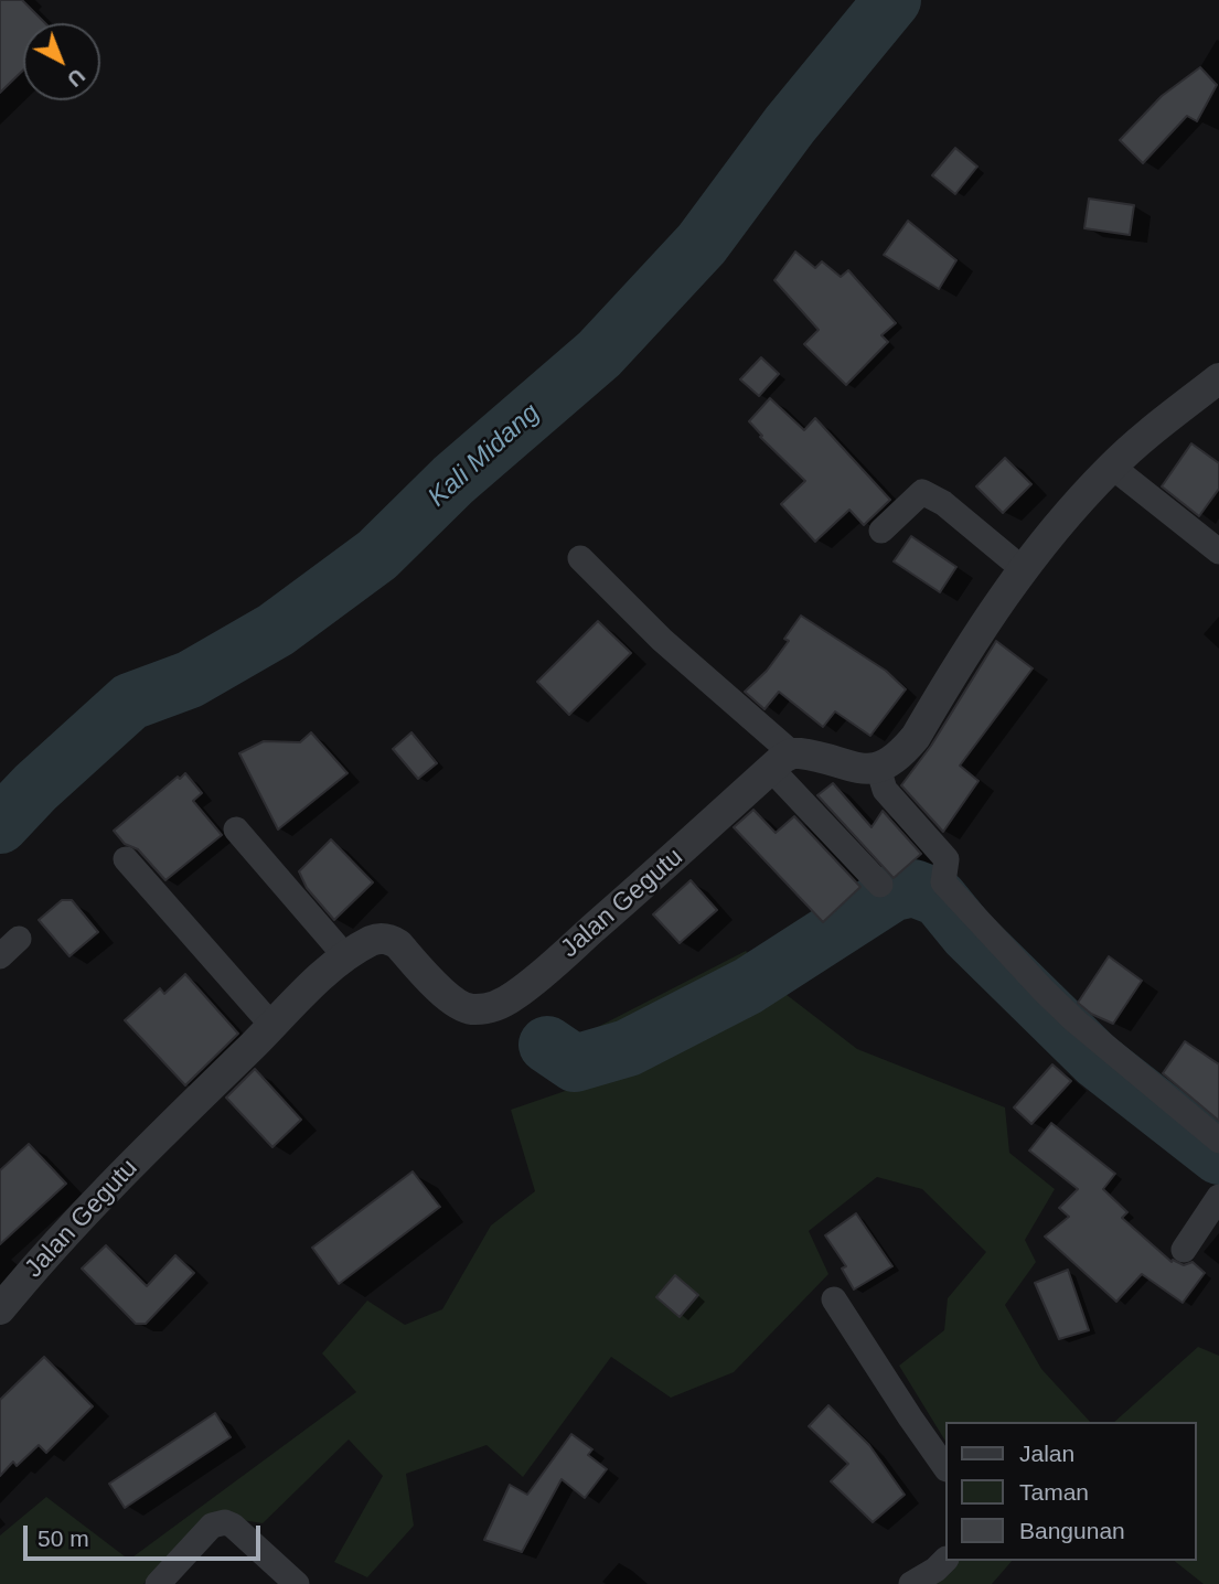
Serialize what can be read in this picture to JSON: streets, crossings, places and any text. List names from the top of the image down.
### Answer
{
  "streets": {
    "street": ["Jalan Gegutu"]
  },
  "water": ["Kali Midang"],
  "legend": ["Jalan", "Taman", "Bangunan"],
  "scale_bar": "50 m",
  "north": "bottom right"
}
